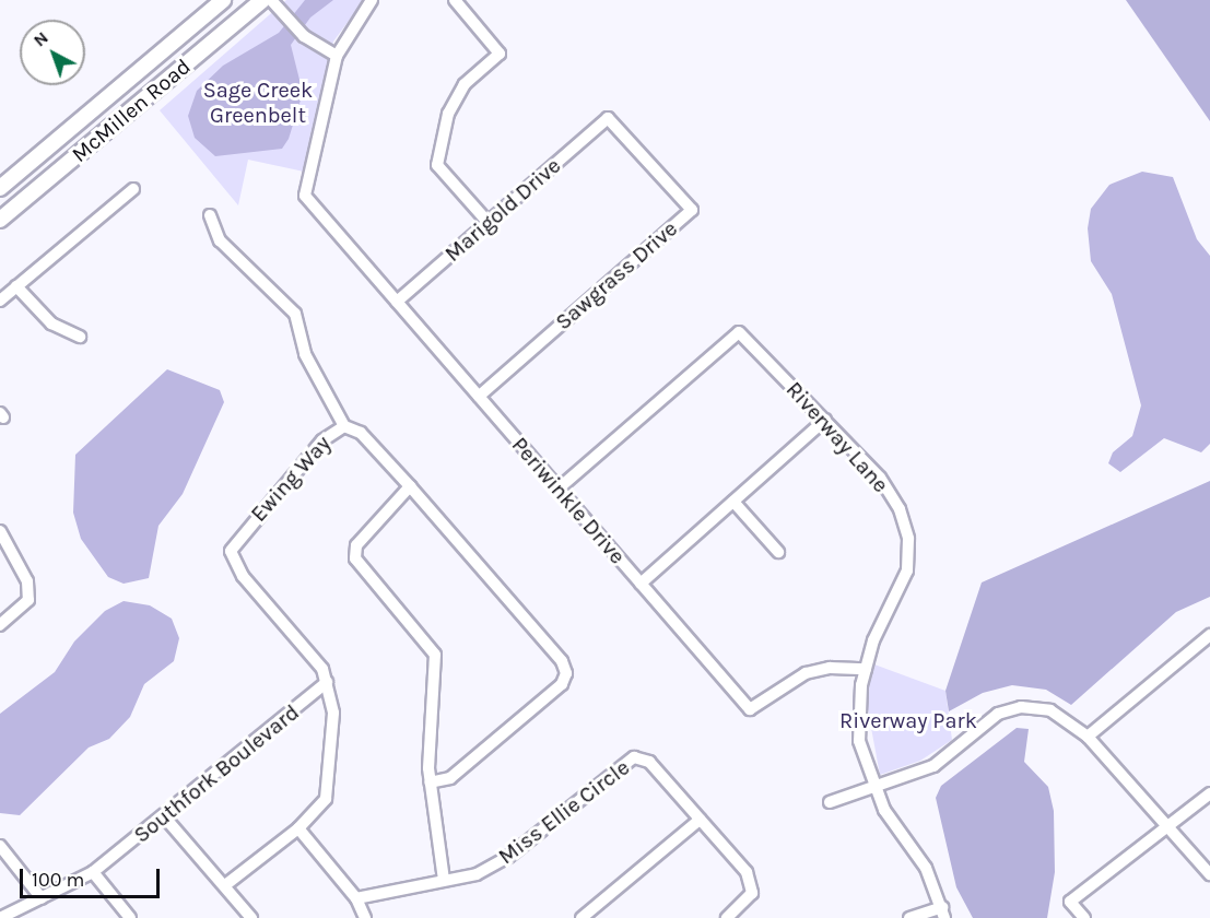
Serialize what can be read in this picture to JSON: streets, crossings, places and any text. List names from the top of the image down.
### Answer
{
  "streets": {
    "main road": ["McMillen Road"],
    "street": [
      "Marigold Drive",
      "Sawgrass Drive",
      "Riverway Lane",
      "Ewing Way",
      "Periwinkle Drive",
      "Southfork Boulevard",
      "Miss Ellie Circle"
    ]
  },
  "crossings": [
    ["Marigold Drive", "Sawgrass Drive"],
    ["Marigold Drive", "Periwinkle Drive"],
    ["Sawgrass Drive", "Periwinkle Drive"],
    ["Riverway Lane", "Periwinkle Drive"],
    ["Ewing Way", "Southfork Boulevard"]
  ],
  "parks": ["Sage Creek Greenbelt", "Riverway Park"],
  "scale_bar": "100 m",
  "north": "top left"
}
